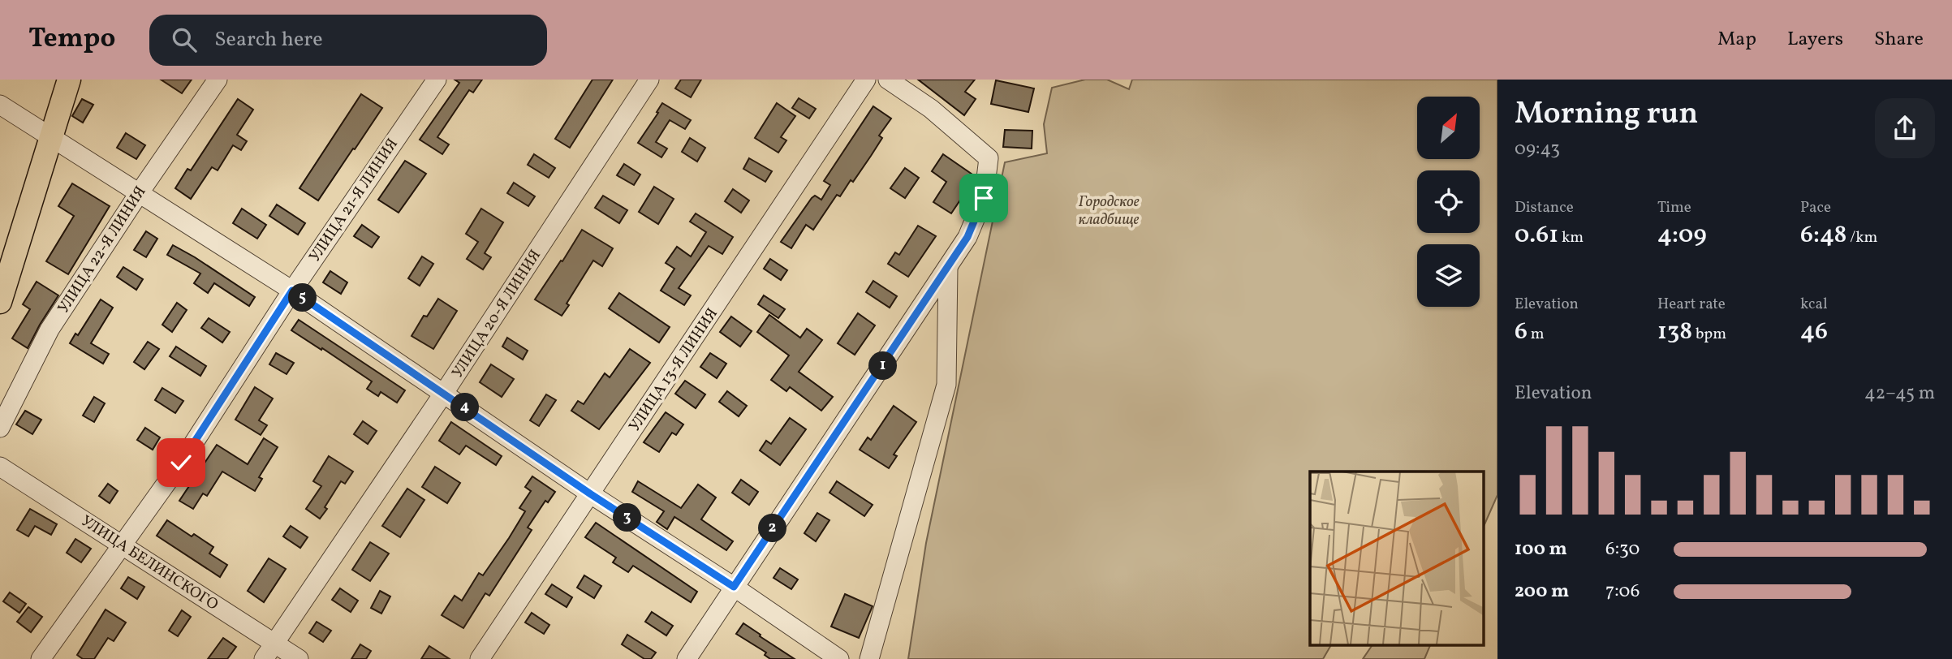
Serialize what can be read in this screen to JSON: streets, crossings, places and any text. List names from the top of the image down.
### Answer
{
  "streets": {
    "street": [
      "УЛИЦА 21-Я ЛИНИЯ",
      "УЛИЦА 22-Я ЛИНИЯ",
      "УЛИЦА 20-Я ЛИНИЯ",
      "УЛИЦА 13-Я ЛИНИЯ",
      "УЛИЦА БЕЛИНСКОГО"
    ]
  },
  "crossings": [
    ["УЛИЦА 21-Я ЛИНИЯ", "УЛИЦА БЕЛИНСКОГО"],
    ["УЛИЦА 20-Я ЛИНИЯ", "УЛИЦА БЕЛИНСКОГО"]
  ],
  "parks": ["Городское кладбище"],
  "north": "top right",
  "page": {
    "header": "Tempo",
    "search": "Search here",
    "nav": ["Map", "Layers", "Share"],
    "heading": ["Morning run", "09:43"],
    "stats": [
      ["Distance", "0.61 km"],
      ["Time", "4:09"],
      ["Pace", "6:48 /km"],
      ["Elevation", "6 m"],
      ["Heart rate", "138 bpm"],
      ["kcal", "46"]
    ],
    "pins": [
      "5",
      "1",
      "4",
      "3",
      "2"
    ],
    "chart": ["Elevation", "42–45 m"],
    "list": [
      {
        "name": "100 m",
        "note": "6:30"
      },
      {
        "name": "200 m",
        "note": "7:06"
      }
    ]
  }
}
